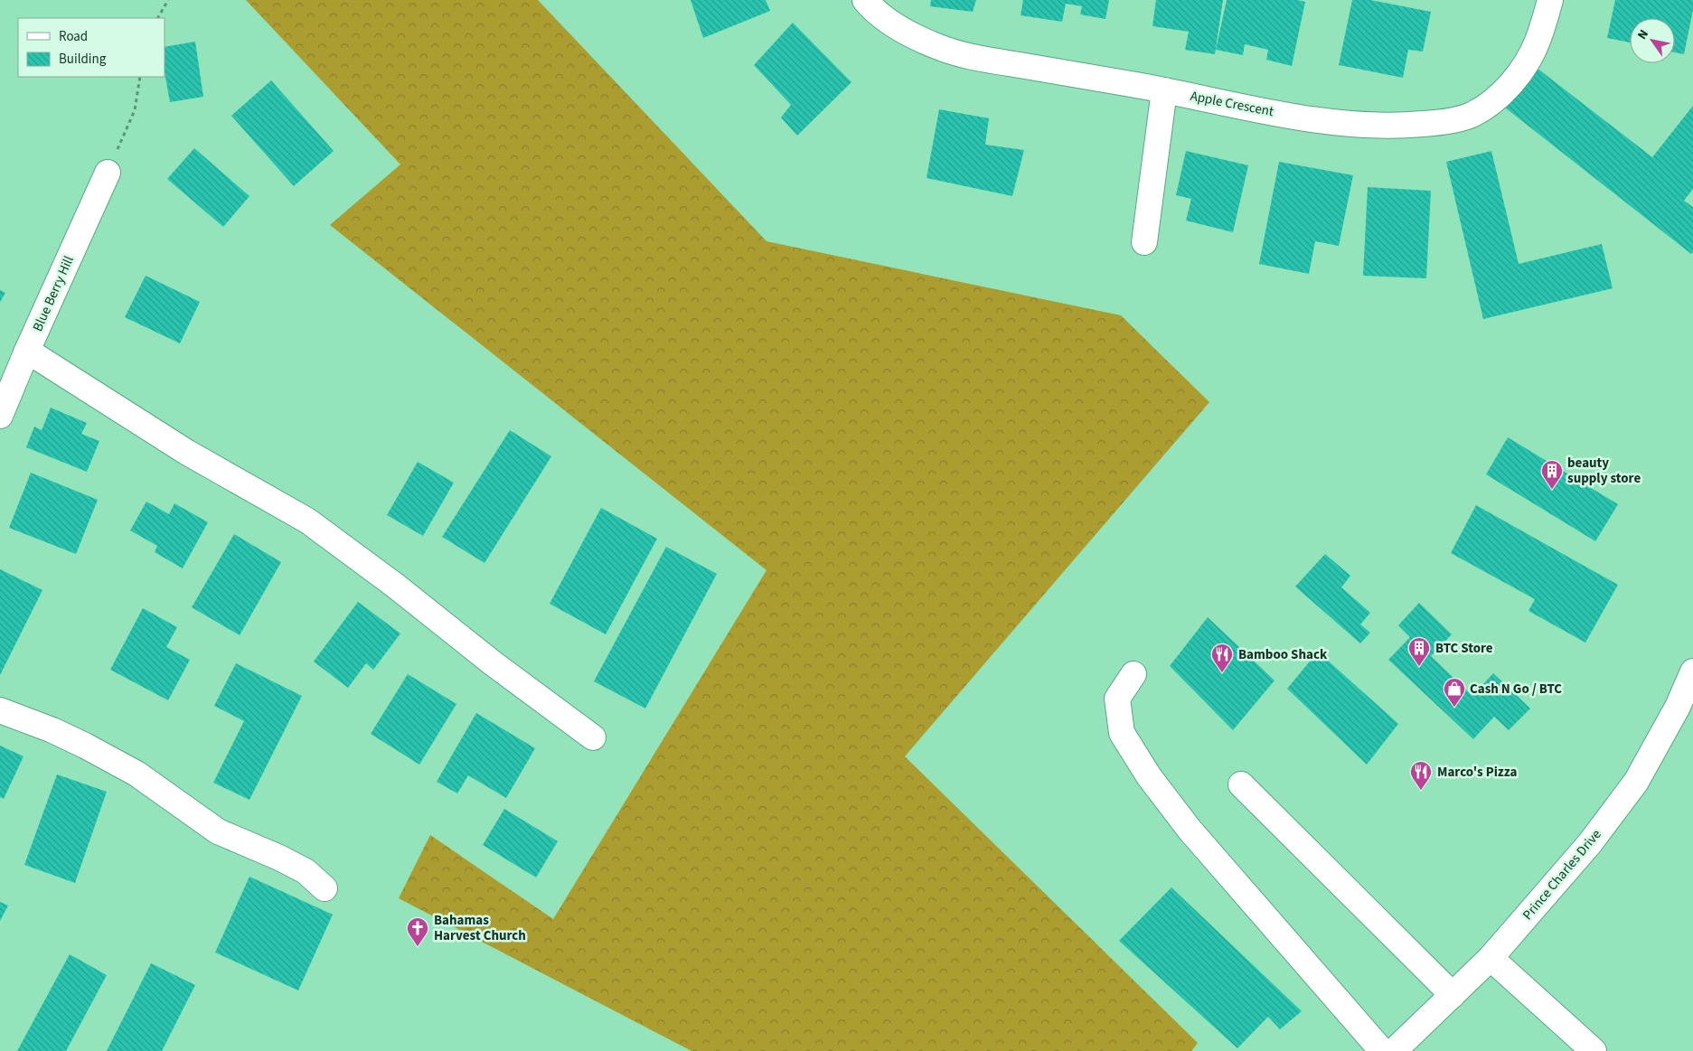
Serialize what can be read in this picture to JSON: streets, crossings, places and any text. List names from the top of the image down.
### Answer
{
  "streets": {
    "main road": ["Apple Crescent", "Blue Berry Hill", "Prince Charles Drive"]
  },
  "places": {
    "building": ["beauty supply store", "BTC Store"],
    "restaurant": ["Bamboo Shack", "Marco's Pizza"],
    "shop": ["Cash N Go / BTC"],
    "church": ["Bahamas Harvest Church"]
  },
  "legend": ["Road", "Building"],
  "north": "top left"
}
